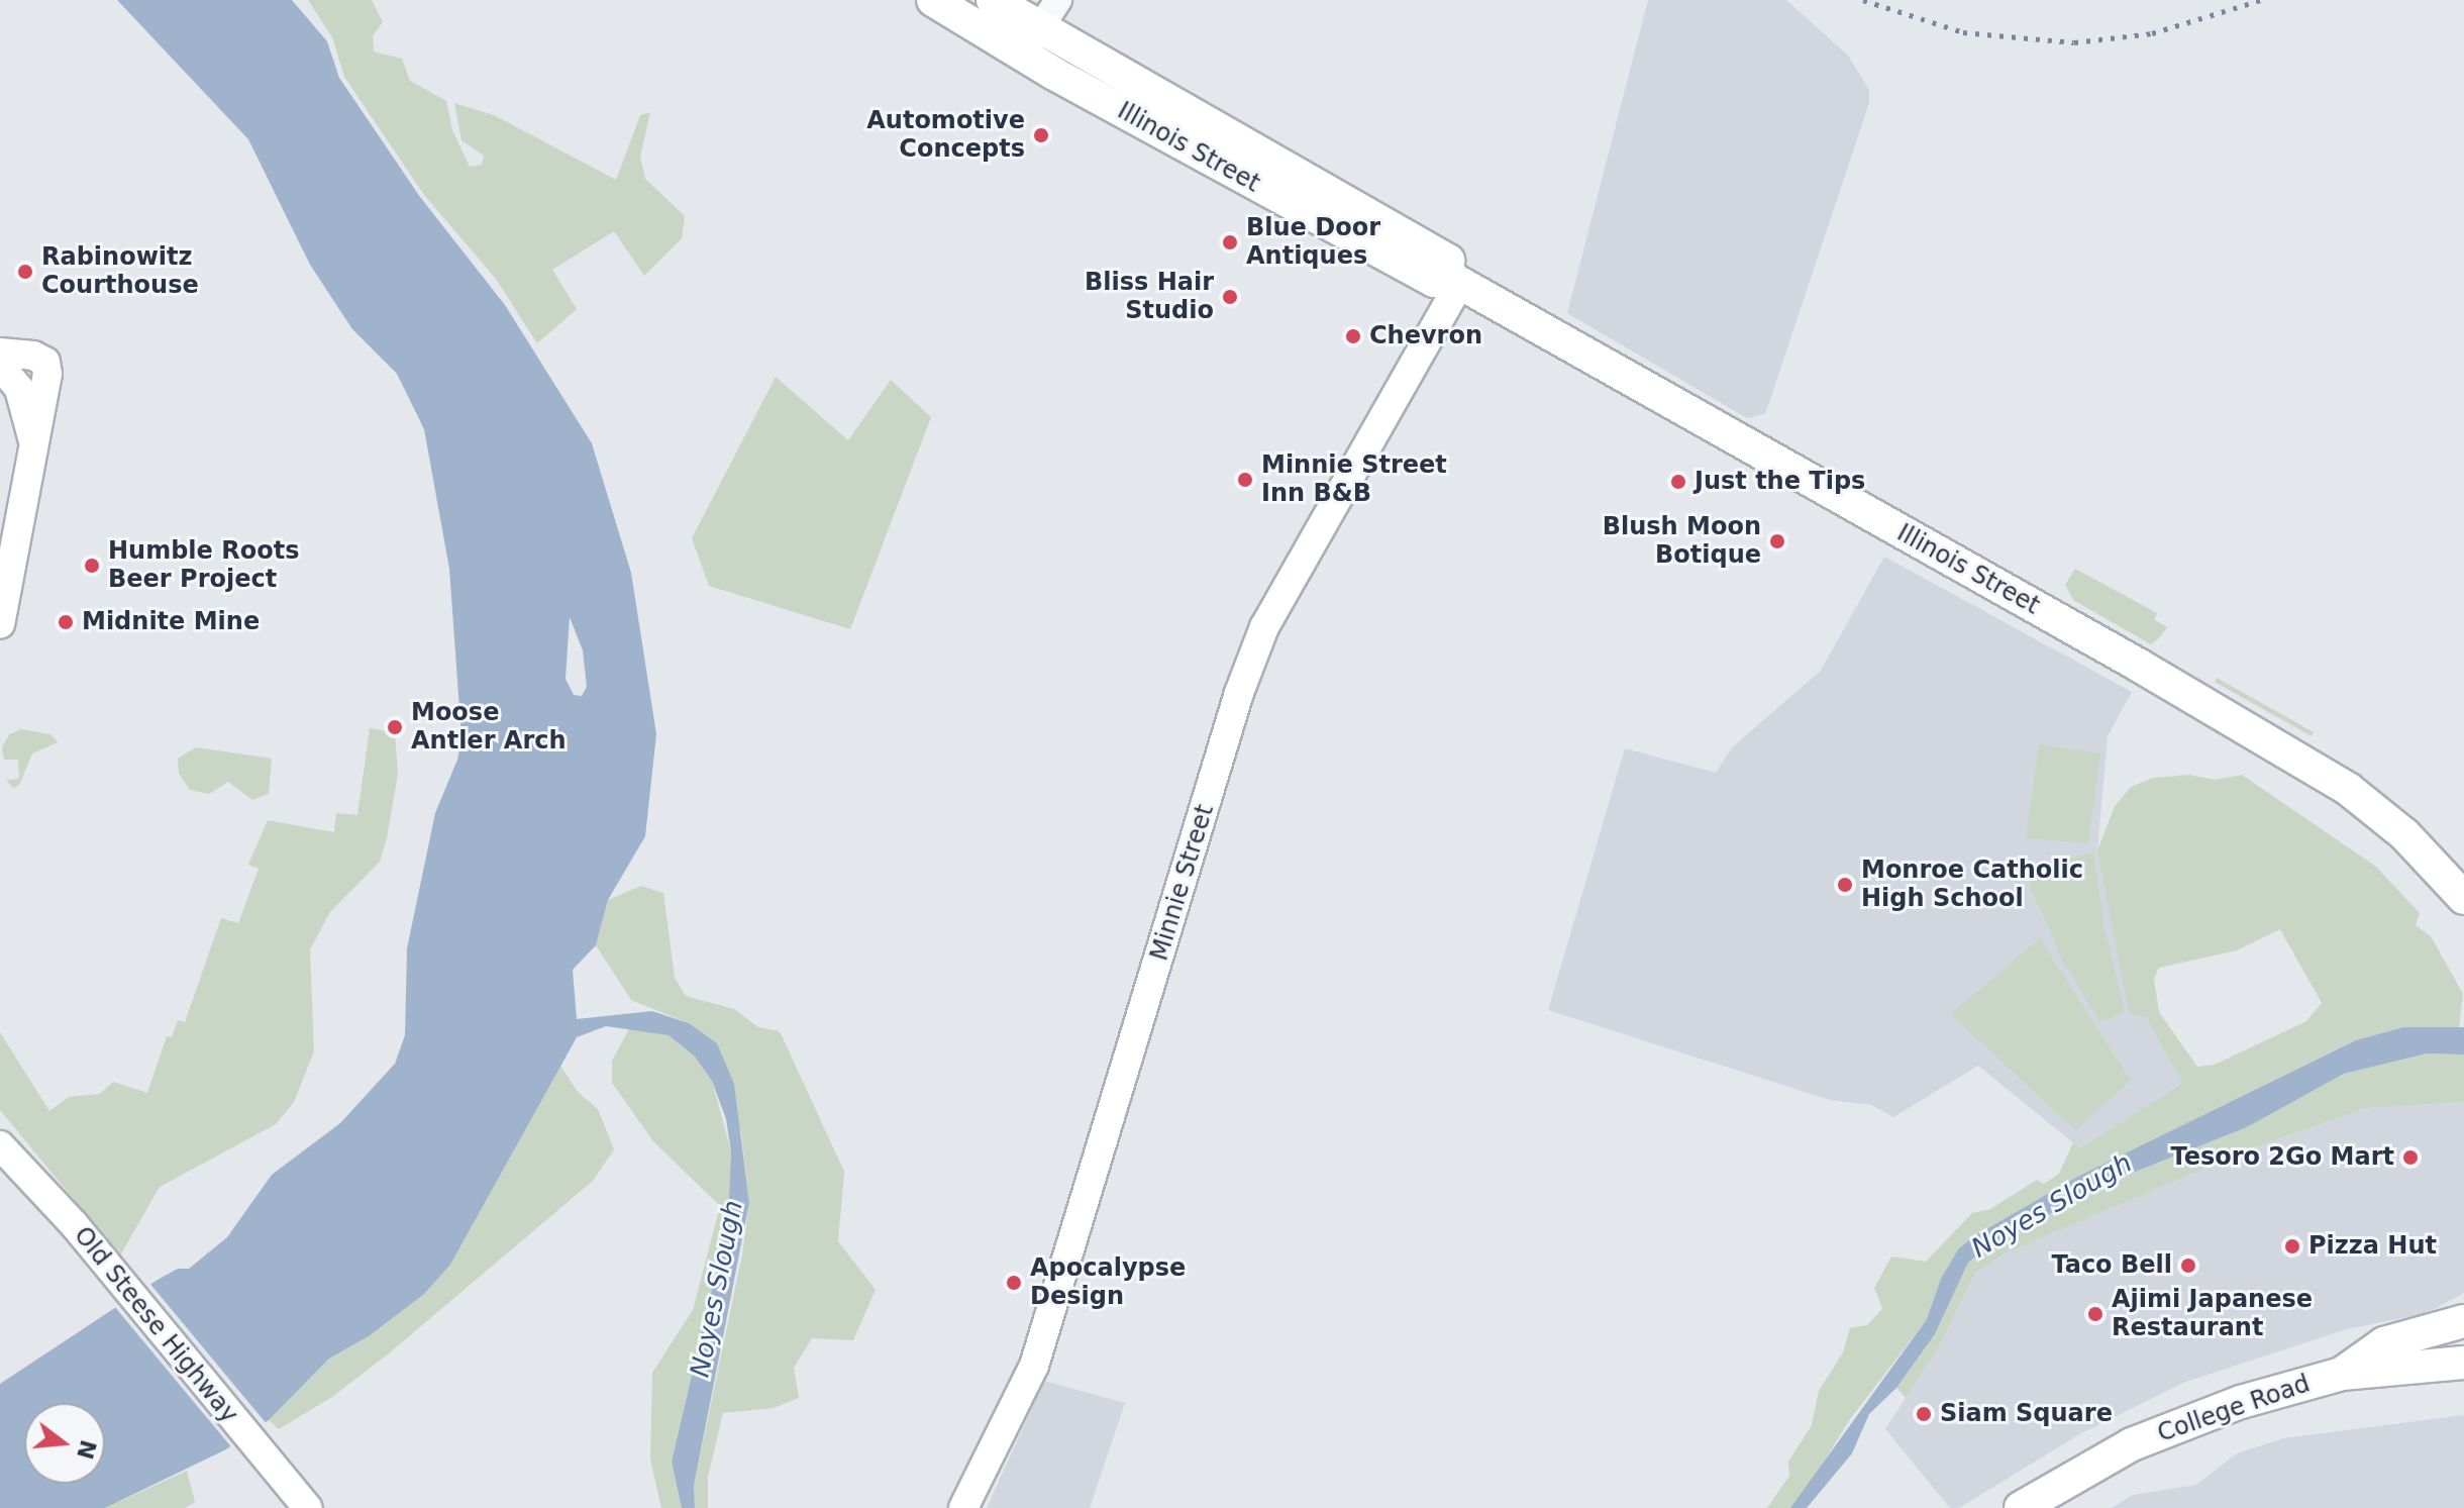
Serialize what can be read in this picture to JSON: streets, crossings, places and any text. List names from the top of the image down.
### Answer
{
  "streets": {
    "main road": [
      "Illinois Street",
      "Minnie Street",
      "Old Steese Highway",
      "College Road"
    ]
  },
  "crossings": [
    ["Illinois Street", "Minnie Street"]
  ],
  "water": ["Noyes Slough"],
  "places": [
    "Automotive Concepts",
    "Blue Door Antiques",
    "Rabinowitz Courthouse",
    "Bliss Hair Studio",
    "Chevron",
    "Minnie Street Inn B&B",
    "Just the Tips",
    "Blush Moon Botique",
    "Humble Roots Beer Project",
    "Midnite Mine",
    "Moose Antler Arch",
    "Monroe Catholic High School",
    "Tesoro 2Go Mart",
    "Pizza Hut",
    "Taco Bell",
    "Apocalypse Design",
    "Ajimi Japanese Restaurant",
    "Siam Square"
  ],
  "north": "right"
}
